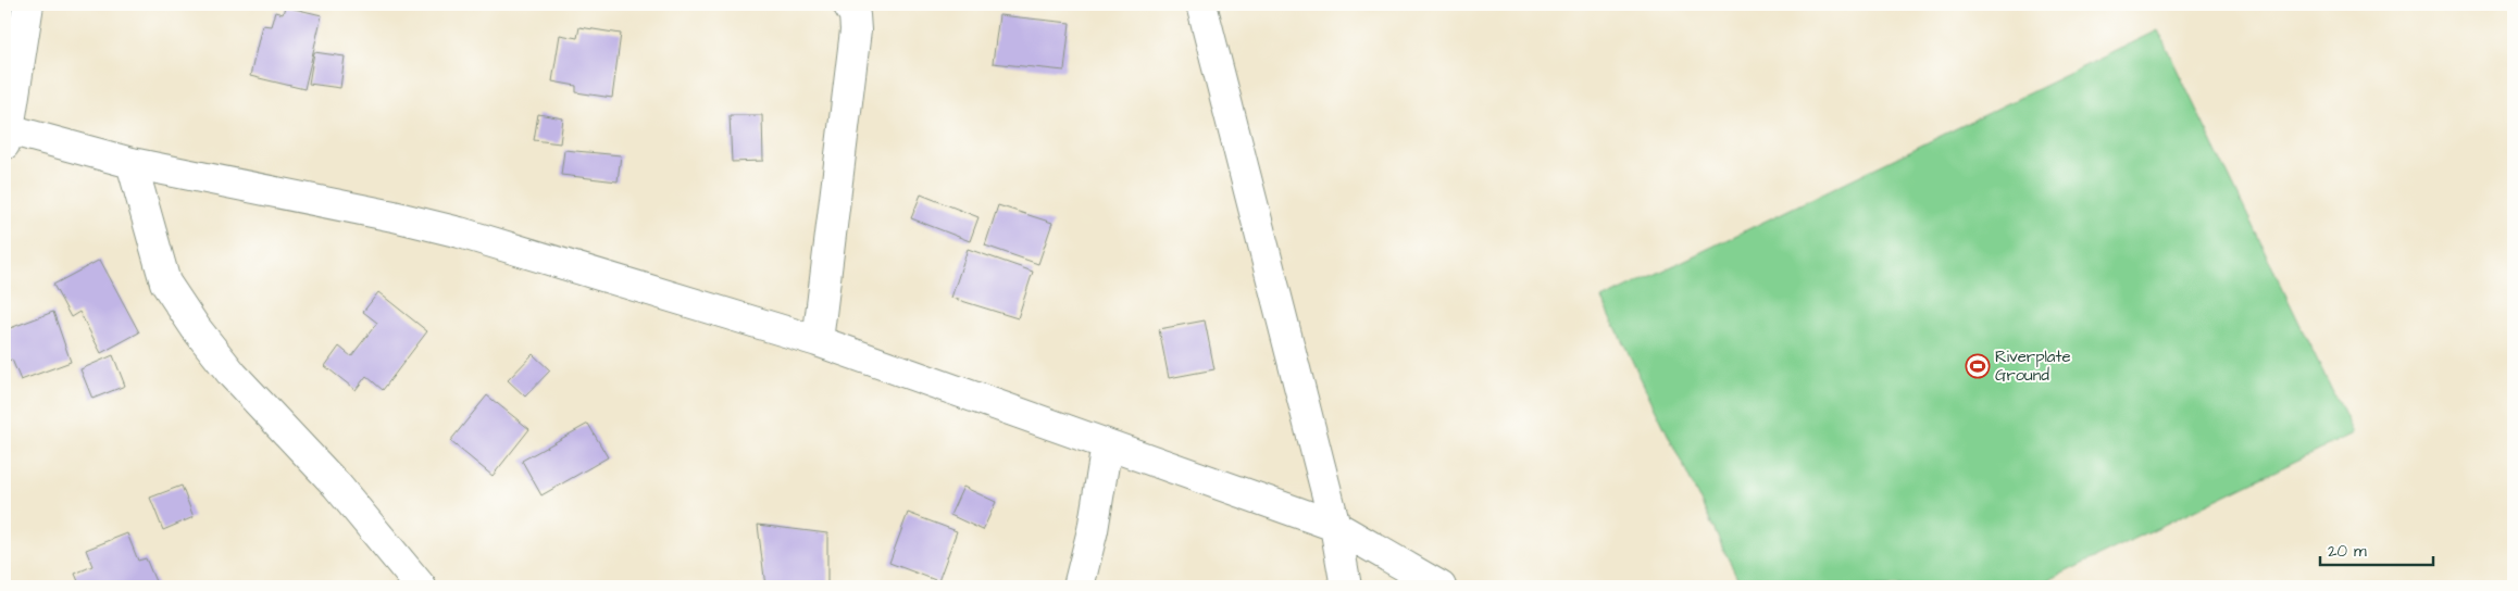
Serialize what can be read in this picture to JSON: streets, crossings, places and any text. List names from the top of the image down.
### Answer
{
  "places": {
    "sports": ["Riverplate Ground"]
  },
  "scale_bar": "20 m"
}
